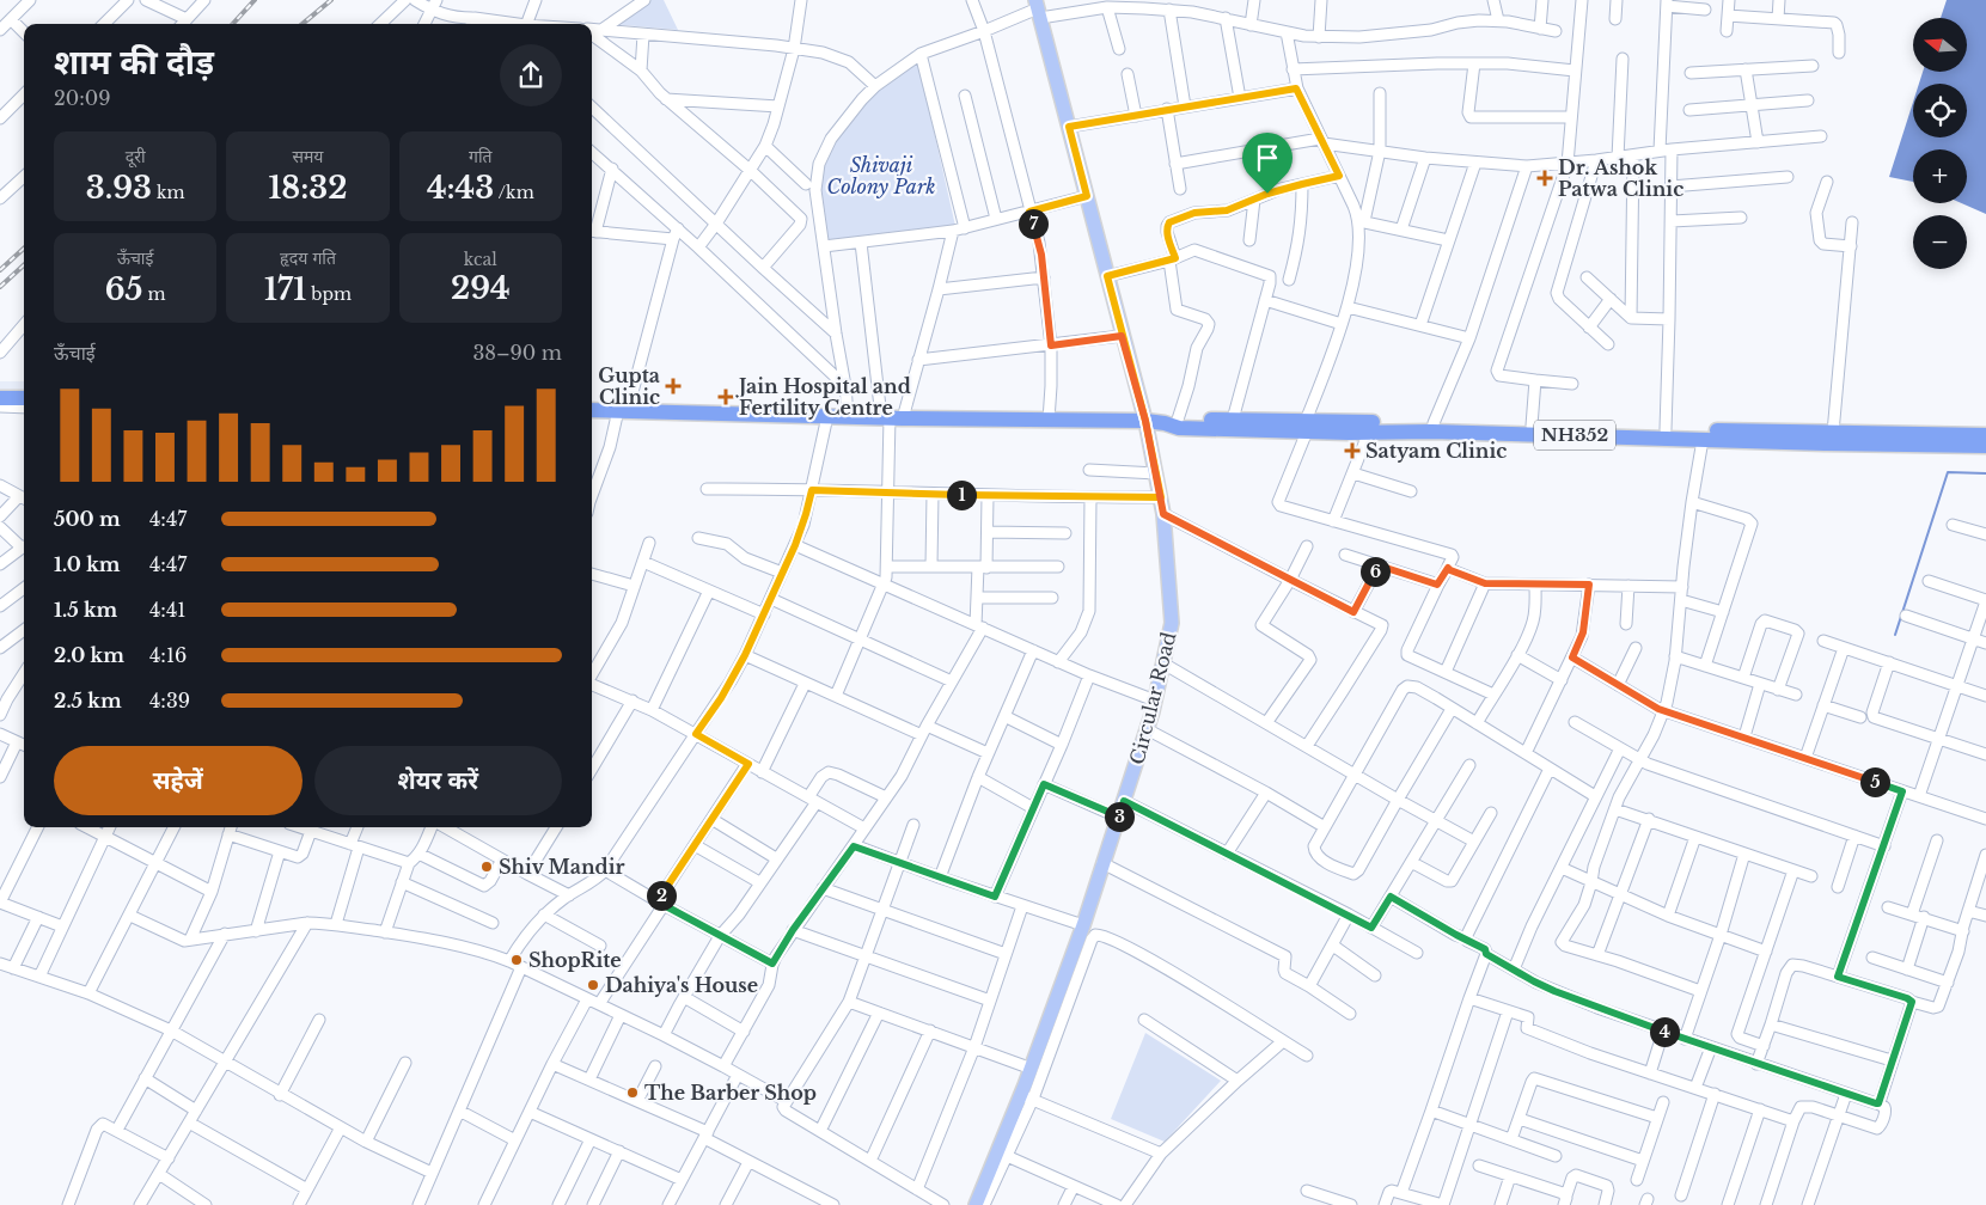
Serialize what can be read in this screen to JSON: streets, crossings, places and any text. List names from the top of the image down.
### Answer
{
  "streets": {
    "highway": ["NH352"],
    "main road": ["Circular Road"]
  },
  "crossings": [
    ["NH352", "Circular Road"]
  ],
  "parks": ["Shivaji Colony Park"],
  "places": {
    "health": [
      "Dr. Ashok Patwa Clinic",
      "Gupta Clinic",
      "Jain Hospital and Fertility Centre",
      "Satyam Clinic"
    ],
    "other": [
      "Shiv Mandir",
      "ShopRite",
      "Dahiya's House",
      "The Barber Shop"
    ]
  },
  "north": "left",
  "page": {
    "map_buttons": ["+", "−"],
    "heading": ["शाम की दौड़", "20:09"],
    "stats": [
      ["दूरी", "3.93 km"],
      ["समय", "18:32"],
      ["गति", "4:43 /km"],
      ["ऊँचाई", "65 m"],
      ["हृदय गति", "171 bpm"],
      ["kcal", "294"]
    ],
    "pins": [
      "7",
      "1",
      "6",
      "5",
      "3",
      "2",
      "4"
    ],
    "chart": ["ऊँचाई", "38–90 m"],
    "list": [
      {
        "name": "500 m",
        "note": "4:47"
      },
      {
        "name": "1.0 km",
        "note": "4:47"
      },
      {
        "name": "1.5 km",
        "note": "4:41"
      },
      {
        "name": "2.0 km",
        "note": "4:16"
      },
      {
        "name": "2.5 km",
        "note": "4:39"
      }
    ],
    "buttons": ["सहेजें", "शेयर करें"]
  }
}
